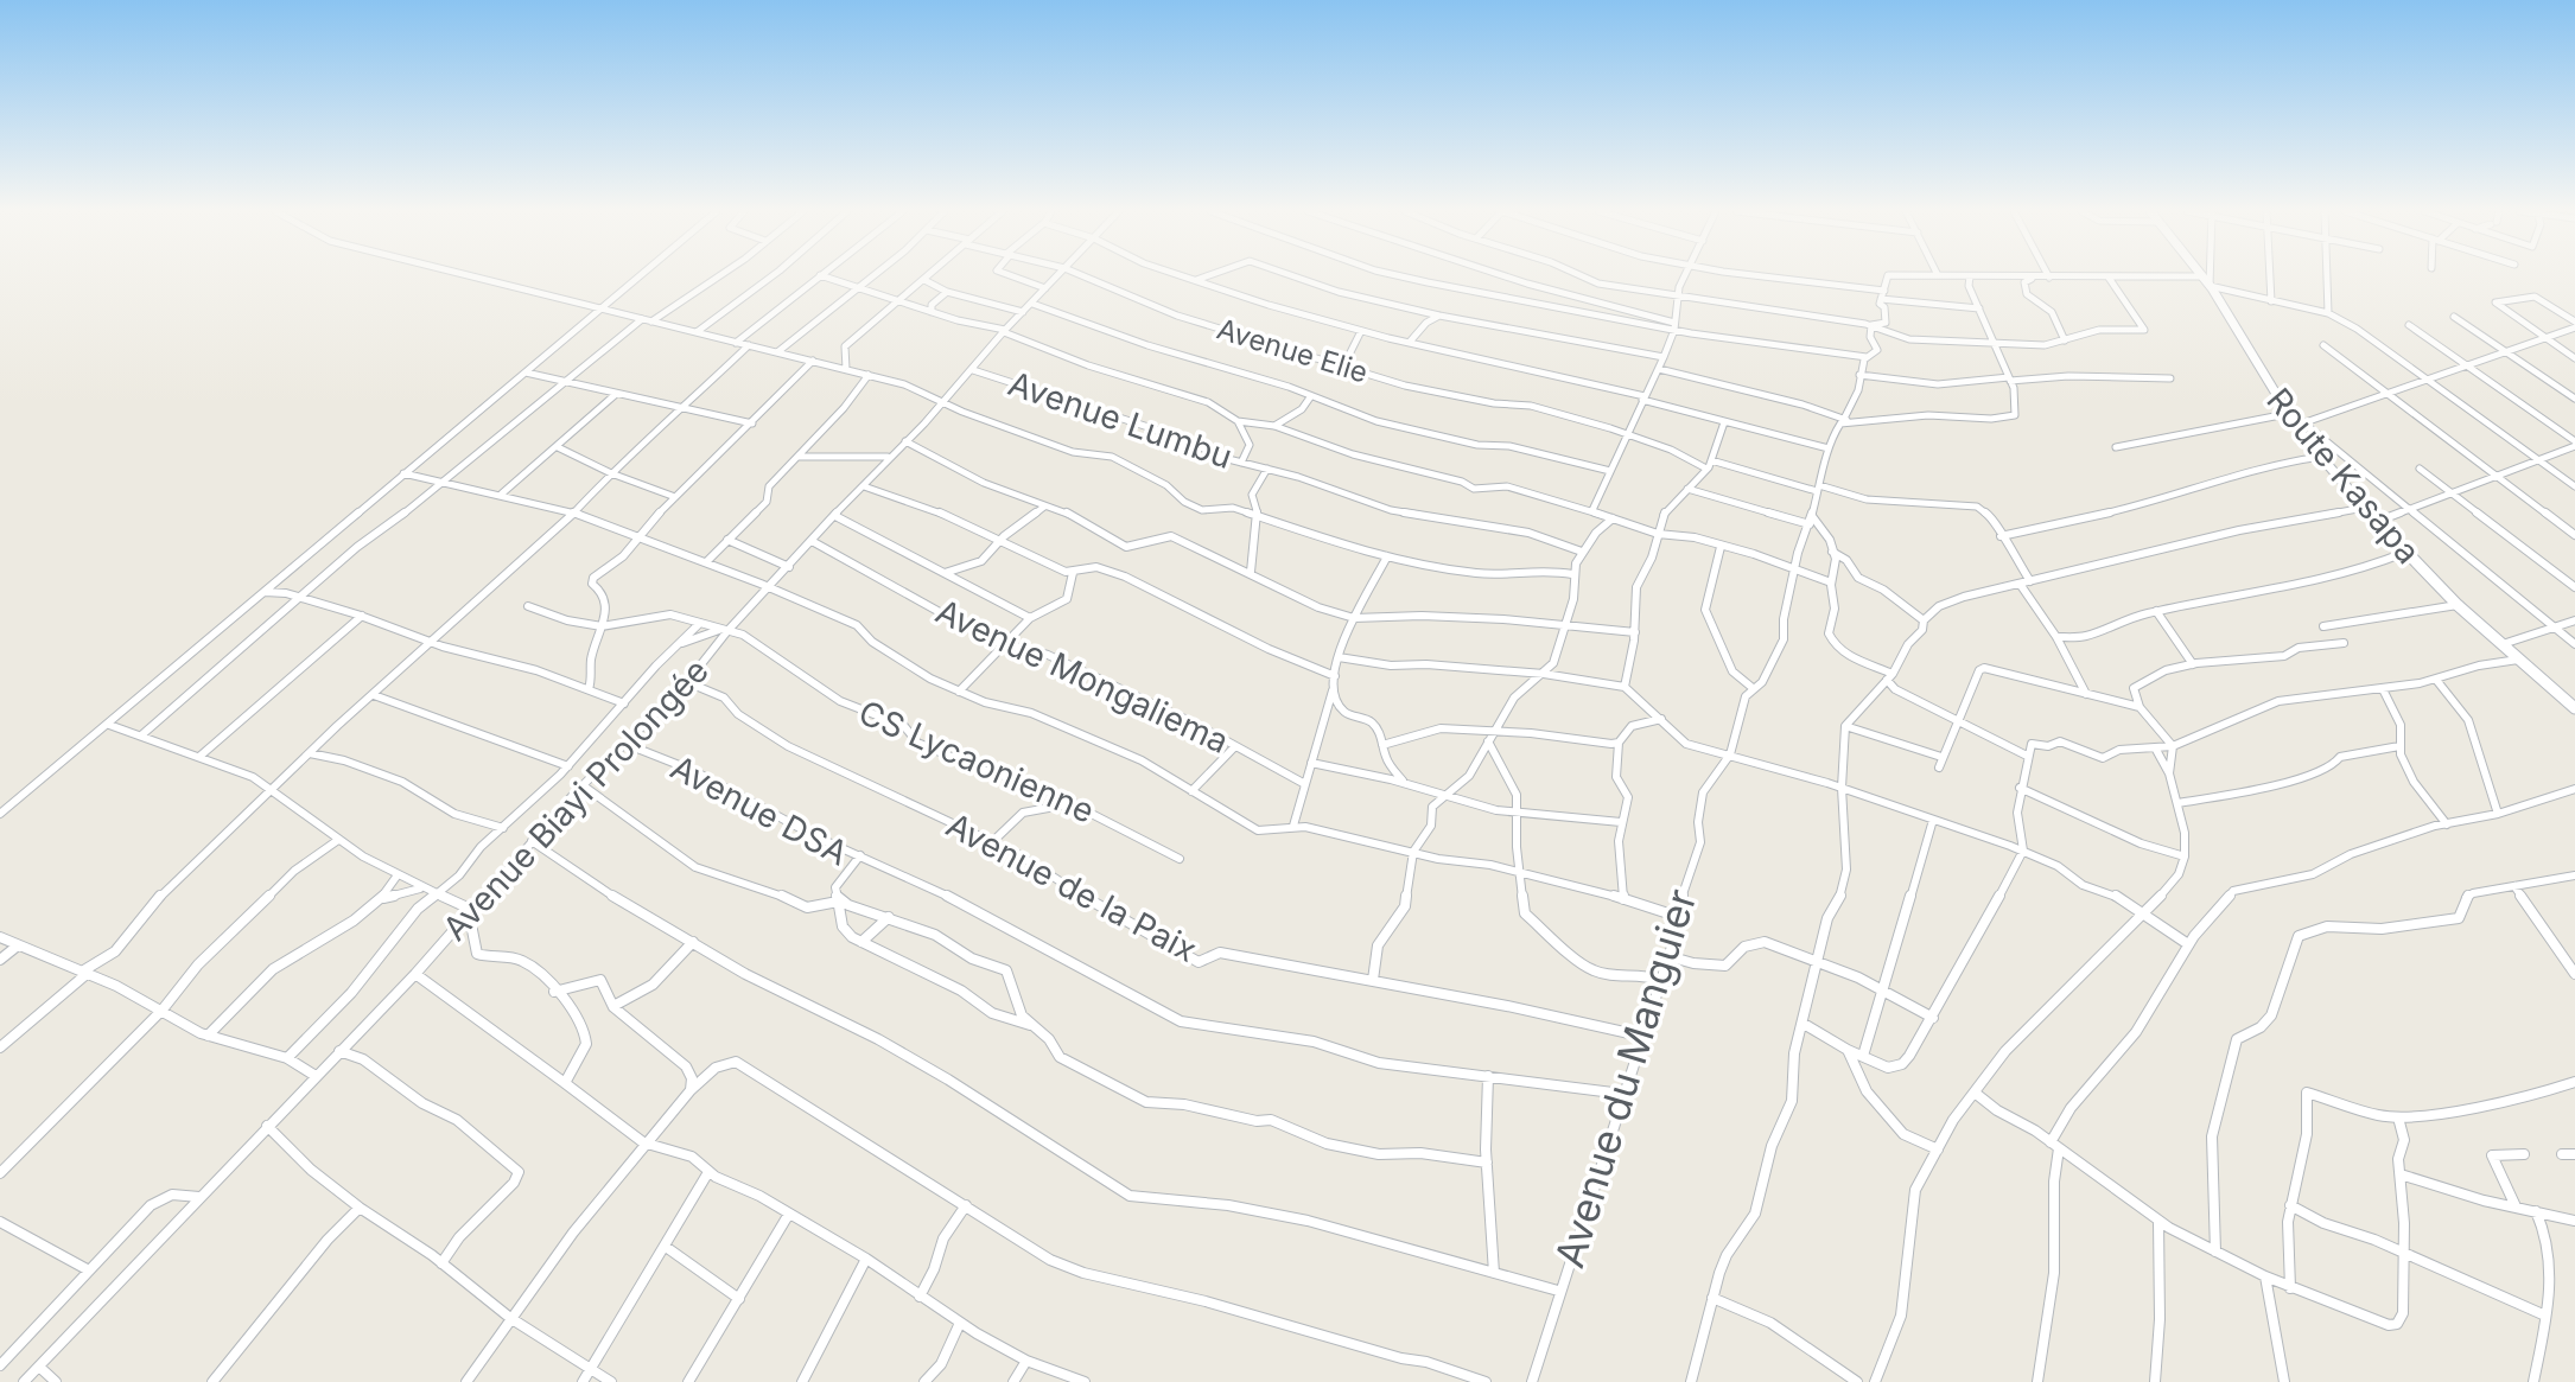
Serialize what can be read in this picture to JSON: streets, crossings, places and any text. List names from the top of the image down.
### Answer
{
  "streets": {
    "main road": ["Route Kasapa"],
    "street": [
      "Avenue Elie",
      "Avenue Lumbu",
      "Avenue Mongaliema",
      "CS Lycaonienne",
      "Avenue Biayi Prolongée",
      "Avenue DSA",
      "Avenue de la Paix",
      "Avenue du Manguier"
    ]
  },
  "crossings": [
    ["Avenue Lumbu", "Avenue Biayi Prolongée"],
    ["Avenue Mongaliema", "Avenue Biayi Prolongée"],
    ["CS Lycaonienne", "Avenue Biayi Prolongée"],
    ["Avenue Biayi Prolongée", "Avenue DSA"],
    ["Avenue Biayi Prolongée", "Avenue de la Paix"],
    ["Avenue de la Paix", "Avenue du Manguier"]
  ]
}
